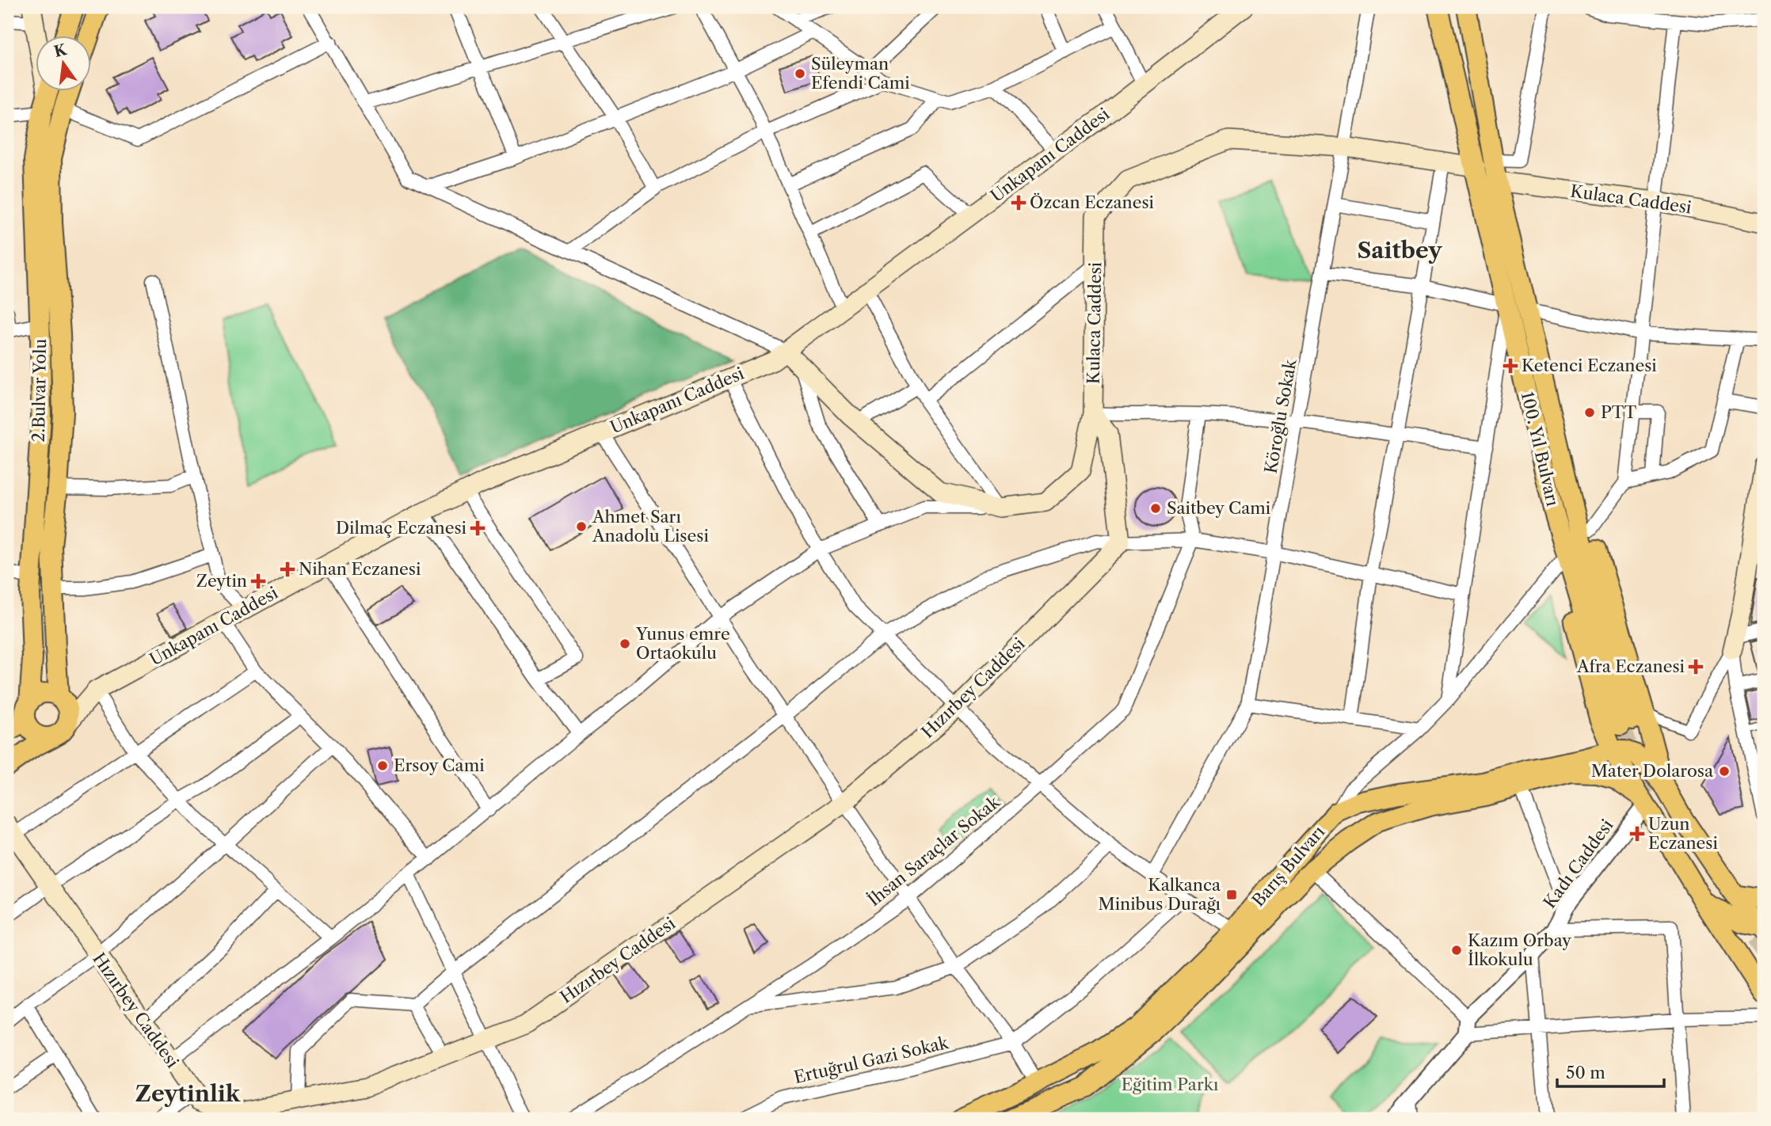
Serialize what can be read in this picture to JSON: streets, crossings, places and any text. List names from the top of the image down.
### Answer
{
  "streets": {
    "main road": [
      "Unkapanı Caddesi",
      "Kulaca Caddesi",
      "2.Bulvar Yolu",
      "100. Yıl Bulvarı",
      "Hızırbey Caddesi",
      "Barış Bulvarı"
    ],
    "street": [
      "Köroğlu Sokak",
      "İhsan Saraçlar Sokak",
      "Kadı Caddesi",
      "Ertuğrul Gazi Sokak"
    ]
  },
  "crossings": [
    ["Unkapanı Caddesi", "Kulaca Caddesi"],
    ["Unkapanı Caddesi", "2.Bulvar Yolu"],
    ["Kulaca Caddesi", "Köroğlu Sokak"],
    ["Kulaca Caddesi", "100. Yıl Bulvarı"],
    ["Kadı Caddesi", "Barış Bulvarı"]
  ],
  "districts": ["Saitbey", "Zeytinlik"],
  "parks": ["Eğitim Parkı"],
  "places": {
    "other": [
      "Süleyman Efendi Cami",
      "PTT",
      "Saitbey Cami",
      "Ahmet Sarı Anadolu Lisesi",
      "Yunus emre Ortaokulu",
      "Ersoy Cami",
      "Mater Dolarosa",
      "Kazım Orbay İlkokulu"
    ],
    "health": [
      "Özcan Eczanesi",
      "Ketenci Eczanesi",
      "Dilmaç Eczanesi",
      "Nihan Eczanesi",
      "Zeytin",
      "Afra Eczanesi",
      "Uzun Eczanesi"
    ],
    "transit": ["Kalkanca Minibus Durağı"]
  },
  "scale_bar": "50 m",
  "north": "top"
}
